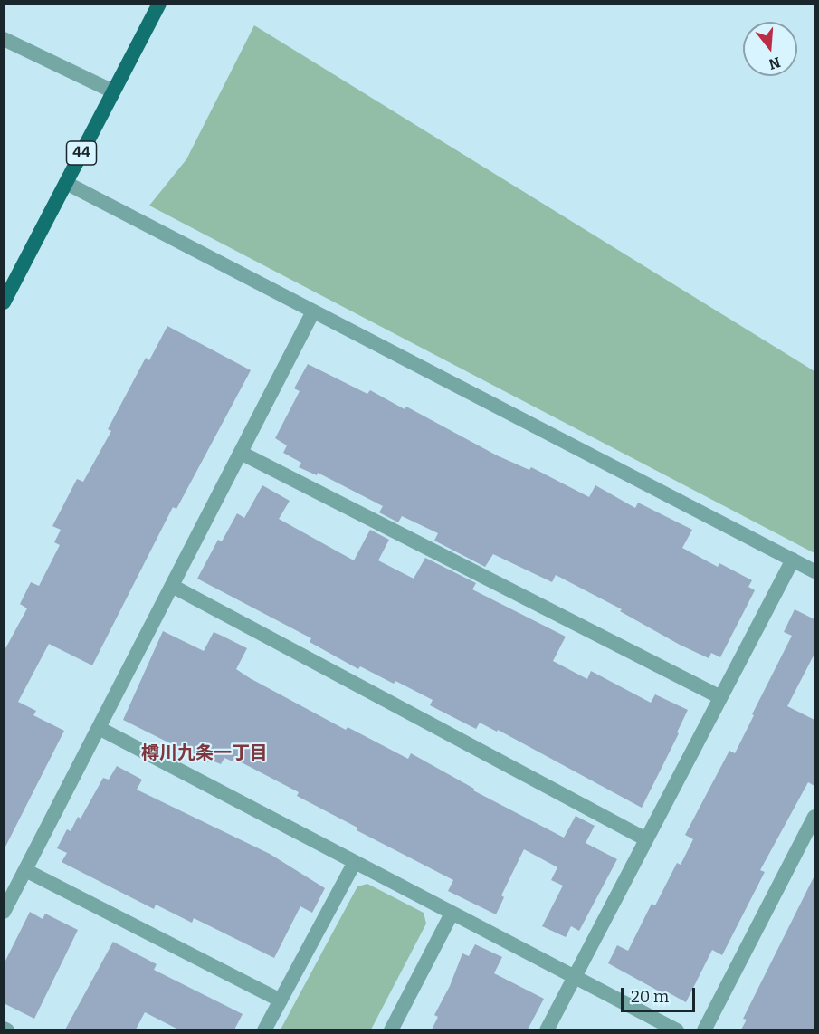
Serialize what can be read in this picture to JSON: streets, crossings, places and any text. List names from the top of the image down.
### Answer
{
  "streets": {
    "main road": ["44"]
  },
  "districts": ["樽川九条一丁目"],
  "scale_bar": "20 m",
  "north": "bottom"
}
